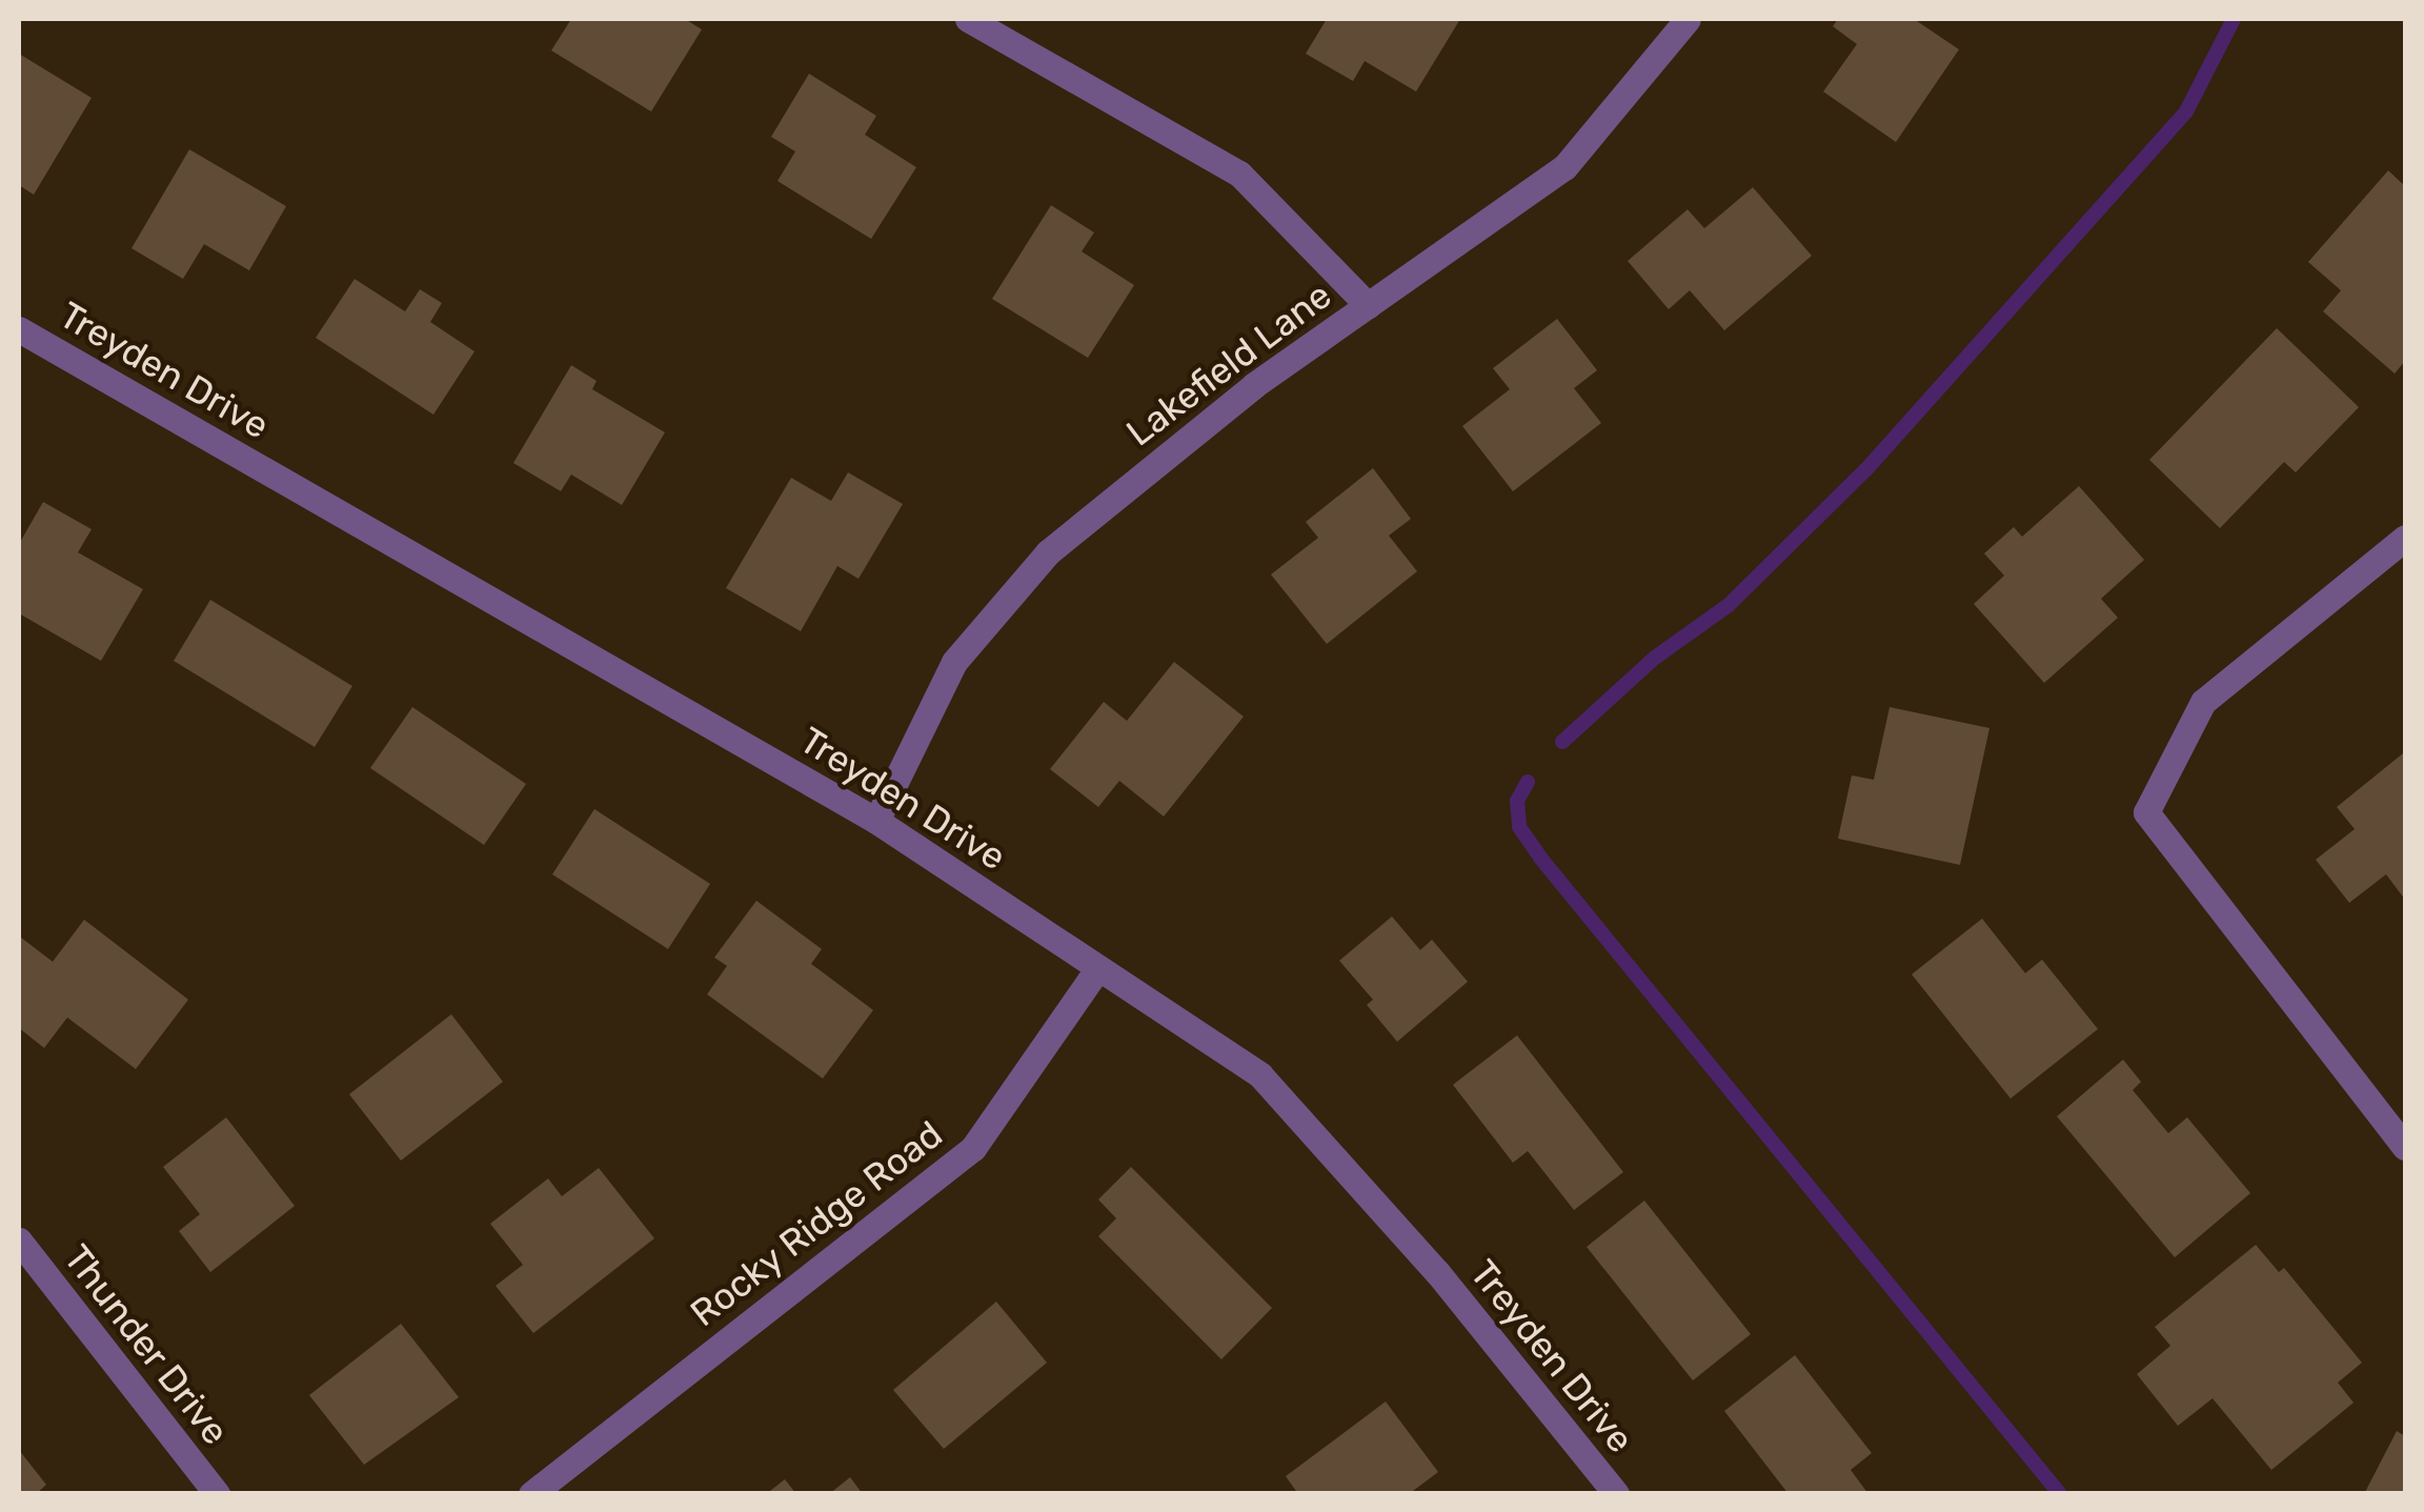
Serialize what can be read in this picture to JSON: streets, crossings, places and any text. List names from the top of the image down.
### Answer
{
  "streets": {
    "street": [
      "Lakefield Lane",
      "Treyden Drive",
      "Rocky Ridge Road",
      "Thunder Drive"
    ]
  },
  "crossings": [
    ["Lakefield Lane", "Treyden Drive"],
    ["Treyden Drive", "Rocky Ridge Road"]
  ]
}
